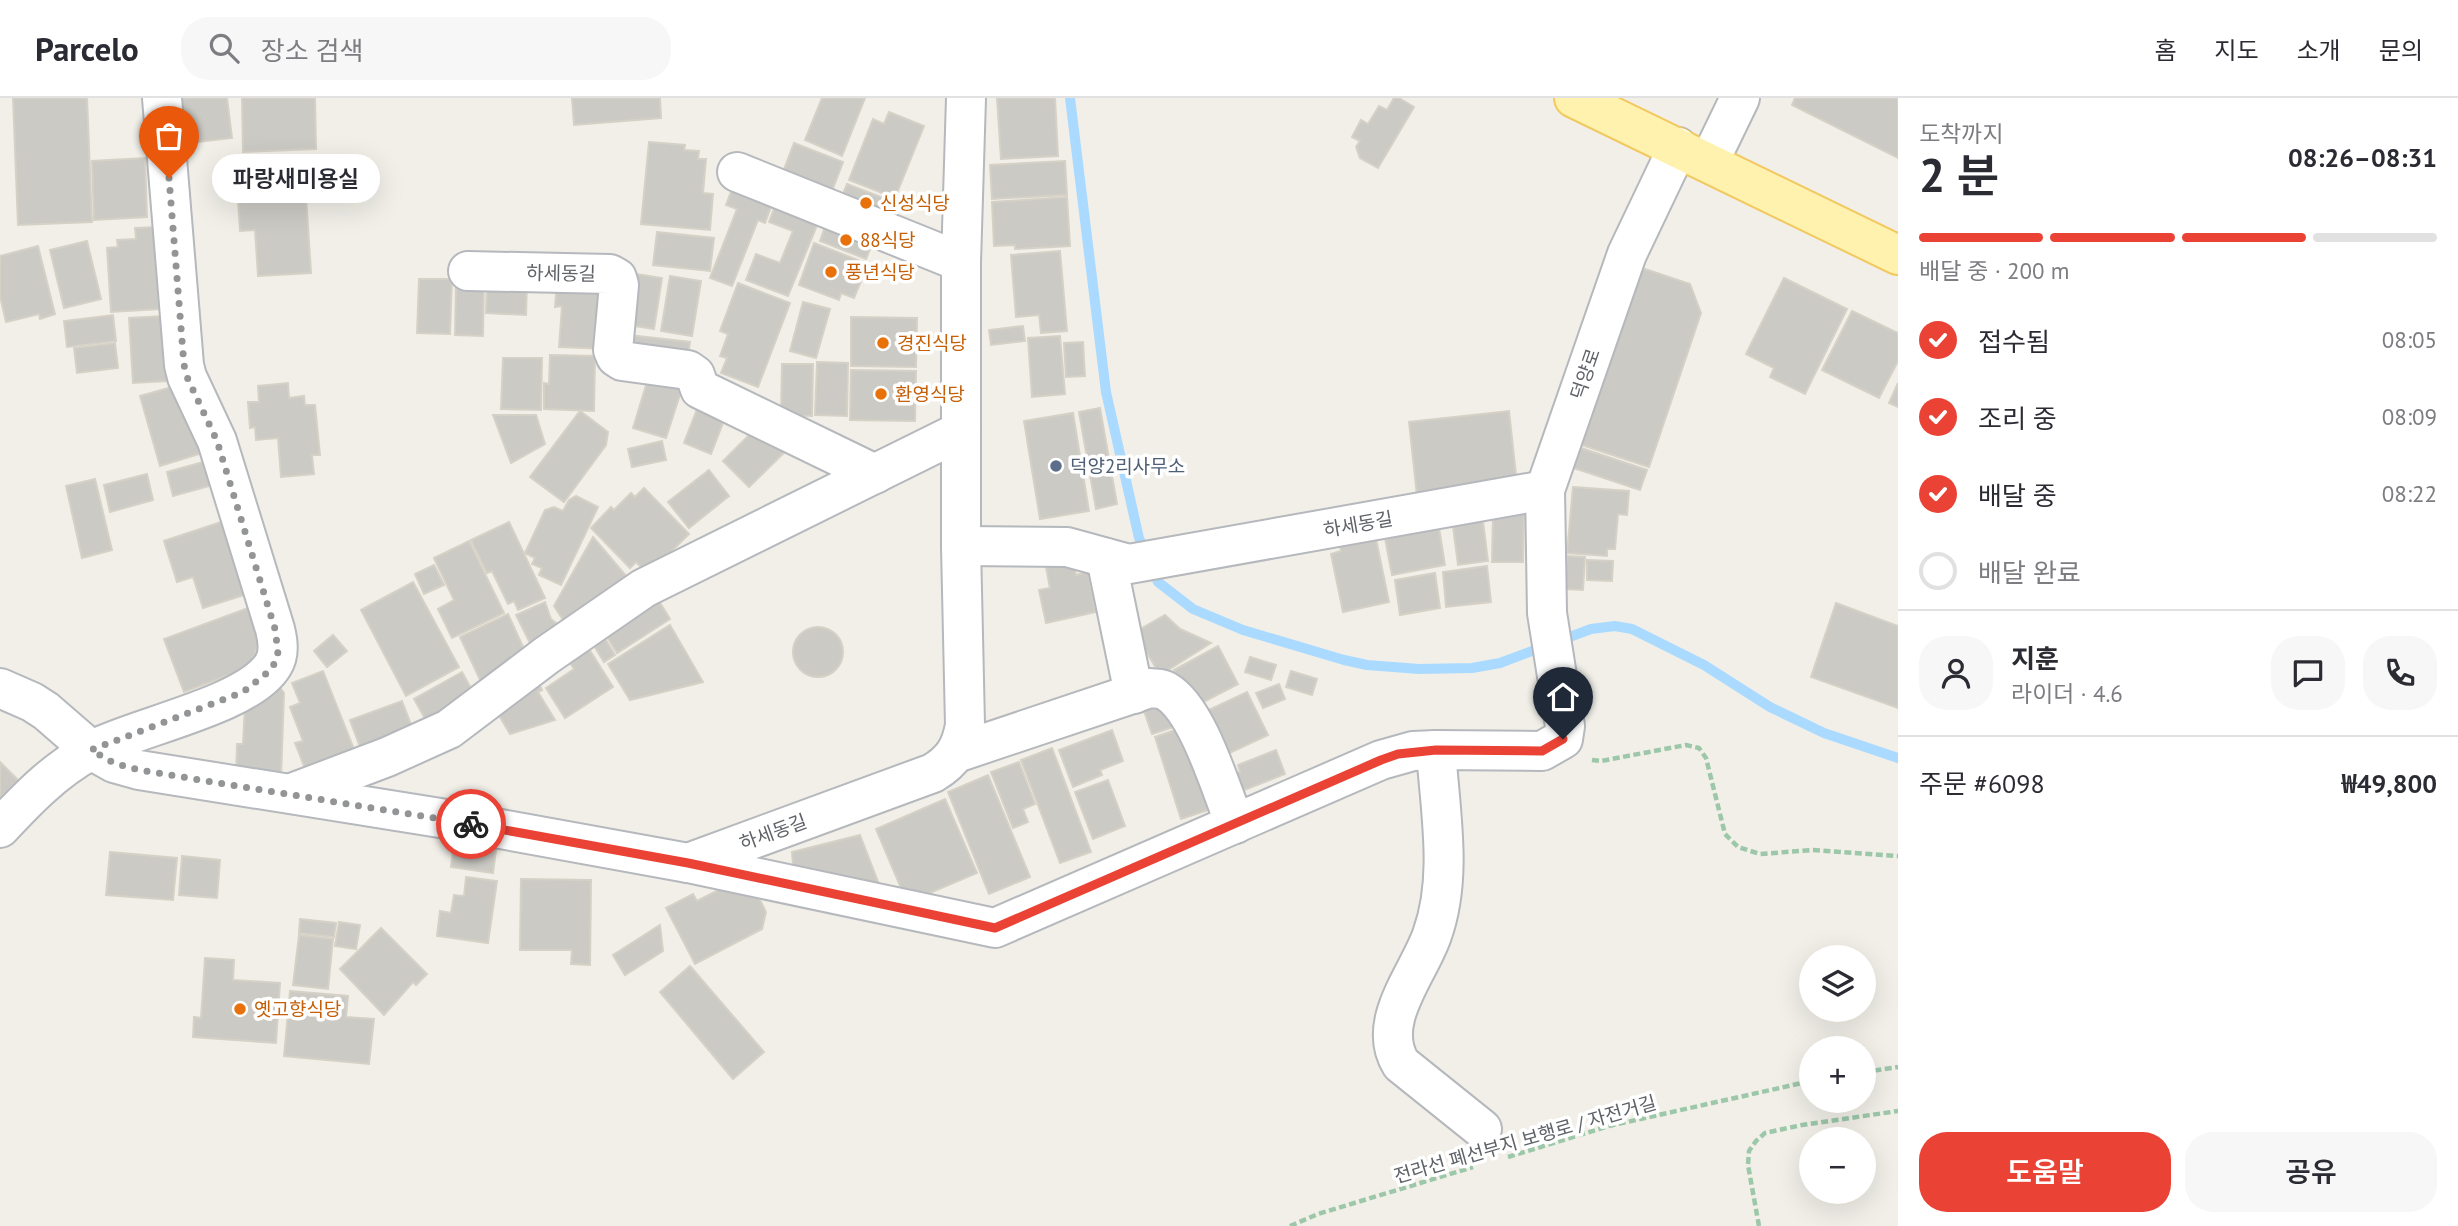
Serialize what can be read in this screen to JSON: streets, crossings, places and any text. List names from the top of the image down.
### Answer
{
  "streets": {
    "street": ["하세동길", "덕양로"],
    "path": ["전라선 폐선부지 보행로 / 자전거길"]
  },
  "crossings": [
    ["하세동길", "덕양로"]
  ],
  "places": [
    "파랑새미용실",
    "신성식당",
    "88식당",
    "풍년식당",
    "경진식당",
    "환영식당",
    "덕양2리사무소",
    "옛고향식당"
  ],
  "page": {
    "header": "Parcelo",
    "search": "장소 검색",
    "nav": [
      "홈",
      "지도",
      "소개",
      "문의"
    ],
    "heading": ["2 분", "도착까지", "08:26–08:31"],
    "panel": [
      "지훈",
      "라이더 · 4.6",
      "주문 #6098",
      "₩49,800"
    ],
    "bubble": "파랑새미용실",
    "bar": "배달 중 · 200 m",
    "list": [
      ["접수됨", "08:05"],
      ["조리 중", "08:09"],
      ["배달 중", "08:22"],
      "배달 완료"
    ],
    "map_buttons": ["+", "−"],
    "buttons": ["도움말", "공유"]
  }
}
